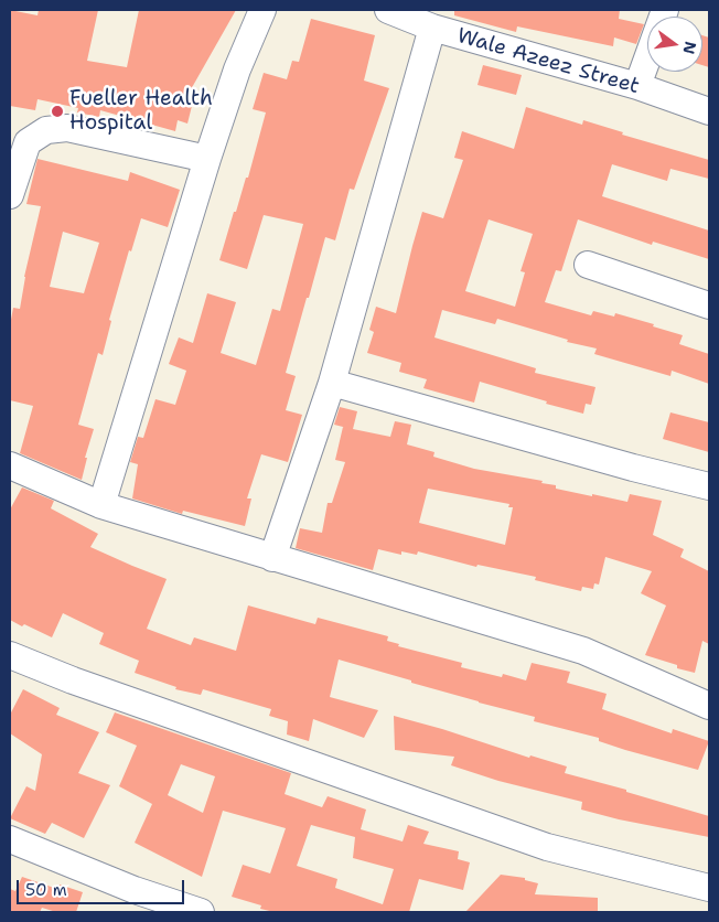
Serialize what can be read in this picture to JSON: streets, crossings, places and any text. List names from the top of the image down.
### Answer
{
  "streets": {
    "street": ["Wale Azeez Street"]
  },
  "places": ["Fueller Health Hospital"],
  "scale_bar": "50 m",
  "north": "right"
}
